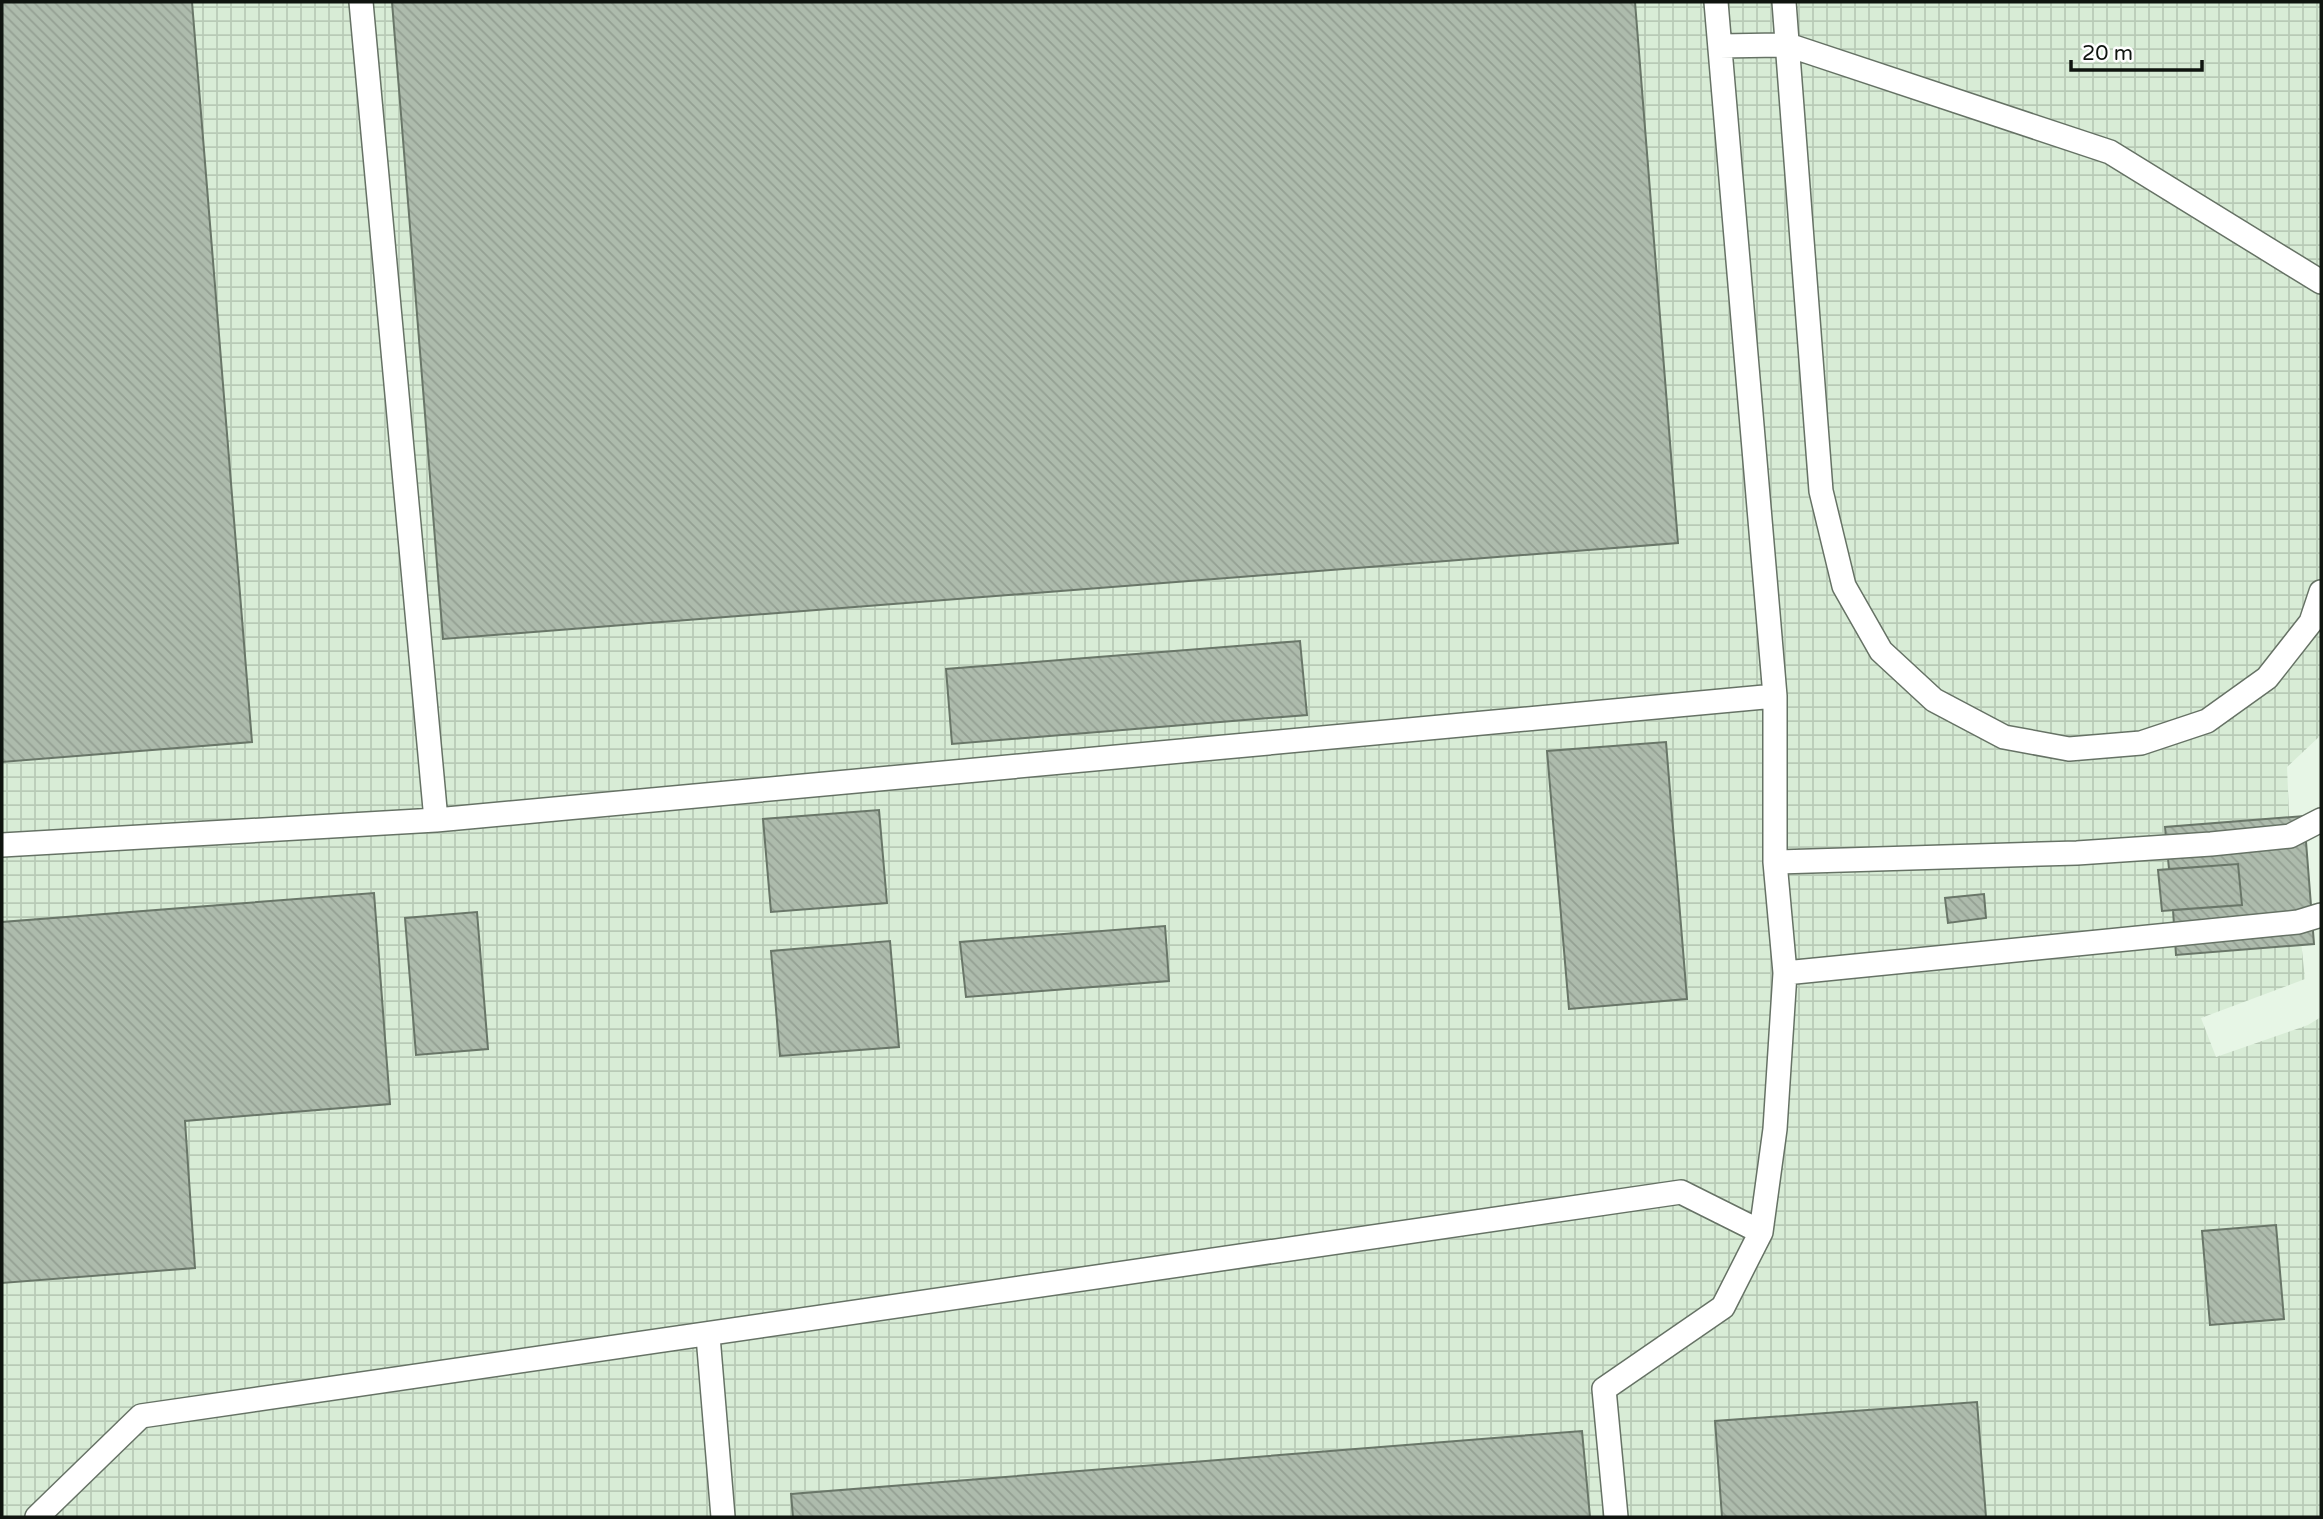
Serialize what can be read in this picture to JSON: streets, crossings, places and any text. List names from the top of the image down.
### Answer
{
  "scale_bar": "20 m"
}
